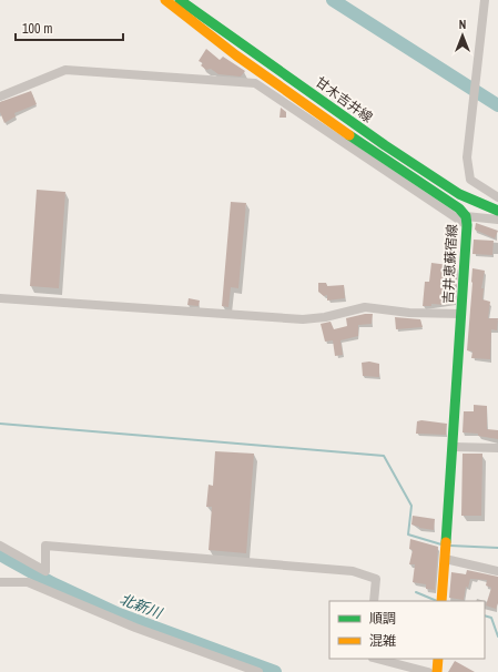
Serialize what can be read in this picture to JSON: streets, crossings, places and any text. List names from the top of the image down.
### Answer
{
  "streets": {
    "main road": ["甘木吉井線", "吉井恵蘇宿線"]
  },
  "water": ["北新川"],
  "legend": ["順調", "混雑"],
  "scale_bar": "100 m",
  "north": "top"
}
